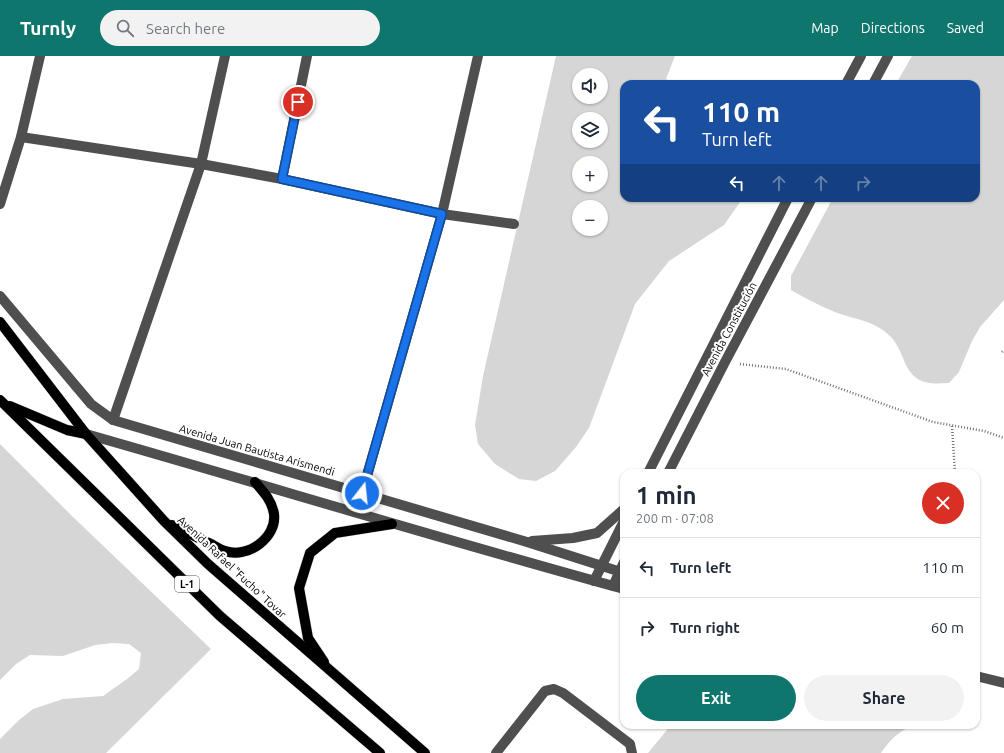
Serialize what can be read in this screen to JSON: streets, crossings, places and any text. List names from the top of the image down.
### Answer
{
  "streets": {
    "main road": ["Avenida Rafael \"Fucho\" Tovar", "L-1"],
    "street": ["Avenida Constitución", "Avenida Juan Bautista Arismendi"]
  },
  "crossings": [
    ["Avenida Rafael \"Fucho\" Tovar", "L-1"]
  ],
  "page": {
    "header": "Turnly",
    "search": "Search here",
    "nav": ["Map", "Directions", "Saved"],
    "map_buttons": ["+", "−"],
    "turn": ["110 m", "Turn left"],
    "heading": ["1 min", "200 m · 07:08"],
    "list": [
      {
        "name": "Turn left",
        "value": "110 m"
      },
      {
        "name": "Turn right",
        "value": "60 m"
      }
    ],
    "buttons": ["Exit", "Share"]
  }
}
